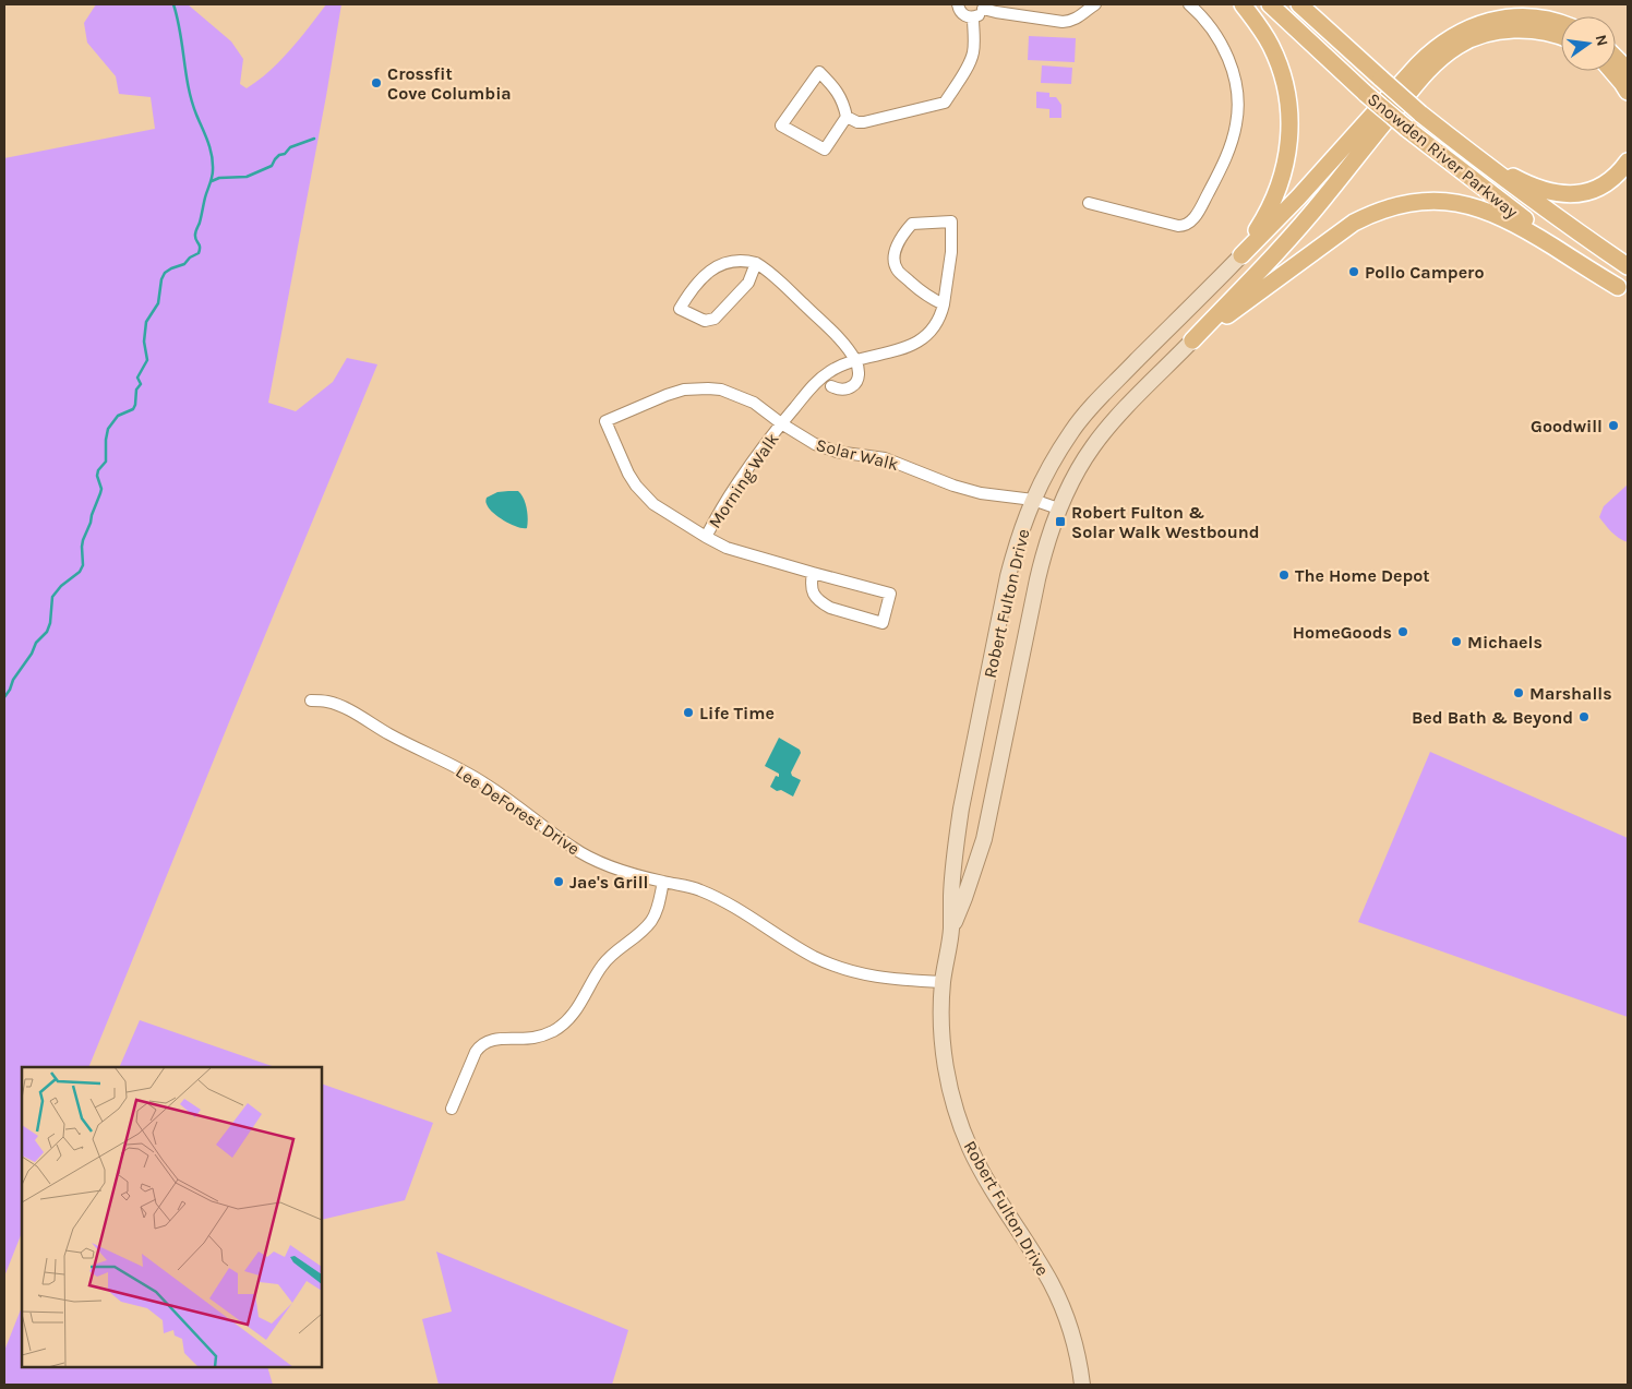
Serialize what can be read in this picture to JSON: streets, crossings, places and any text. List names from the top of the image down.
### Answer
{
  "streets": {
    "main road": ["Snowden River Parkway"],
    "street": [
      "Solar Walk",
      "Morning Walk",
      "Robert Fulton Drive",
      "Lee DeForest Drive"
    ]
  },
  "crossings": [
    ["Solar Walk", "Morning Walk"],
    ["Solar Walk", "Robert Fulton Drive"],
    ["Robert Fulton Drive", "Lee DeForest Drive"]
  ],
  "places": {
    "other": [
      "Crossfit Cove Columbia",
      "Pollo Campero",
      "Goodwill",
      "The Home Depot",
      "HomeGoods",
      "Michaels",
      "Marshalls",
      "Life Time",
      "Bed Bath & Beyond",
      "Jae's Grill"
    ],
    "transit": ["Robert Fulton & Solar Walk Westbound"]
  },
  "north": "right"
}
